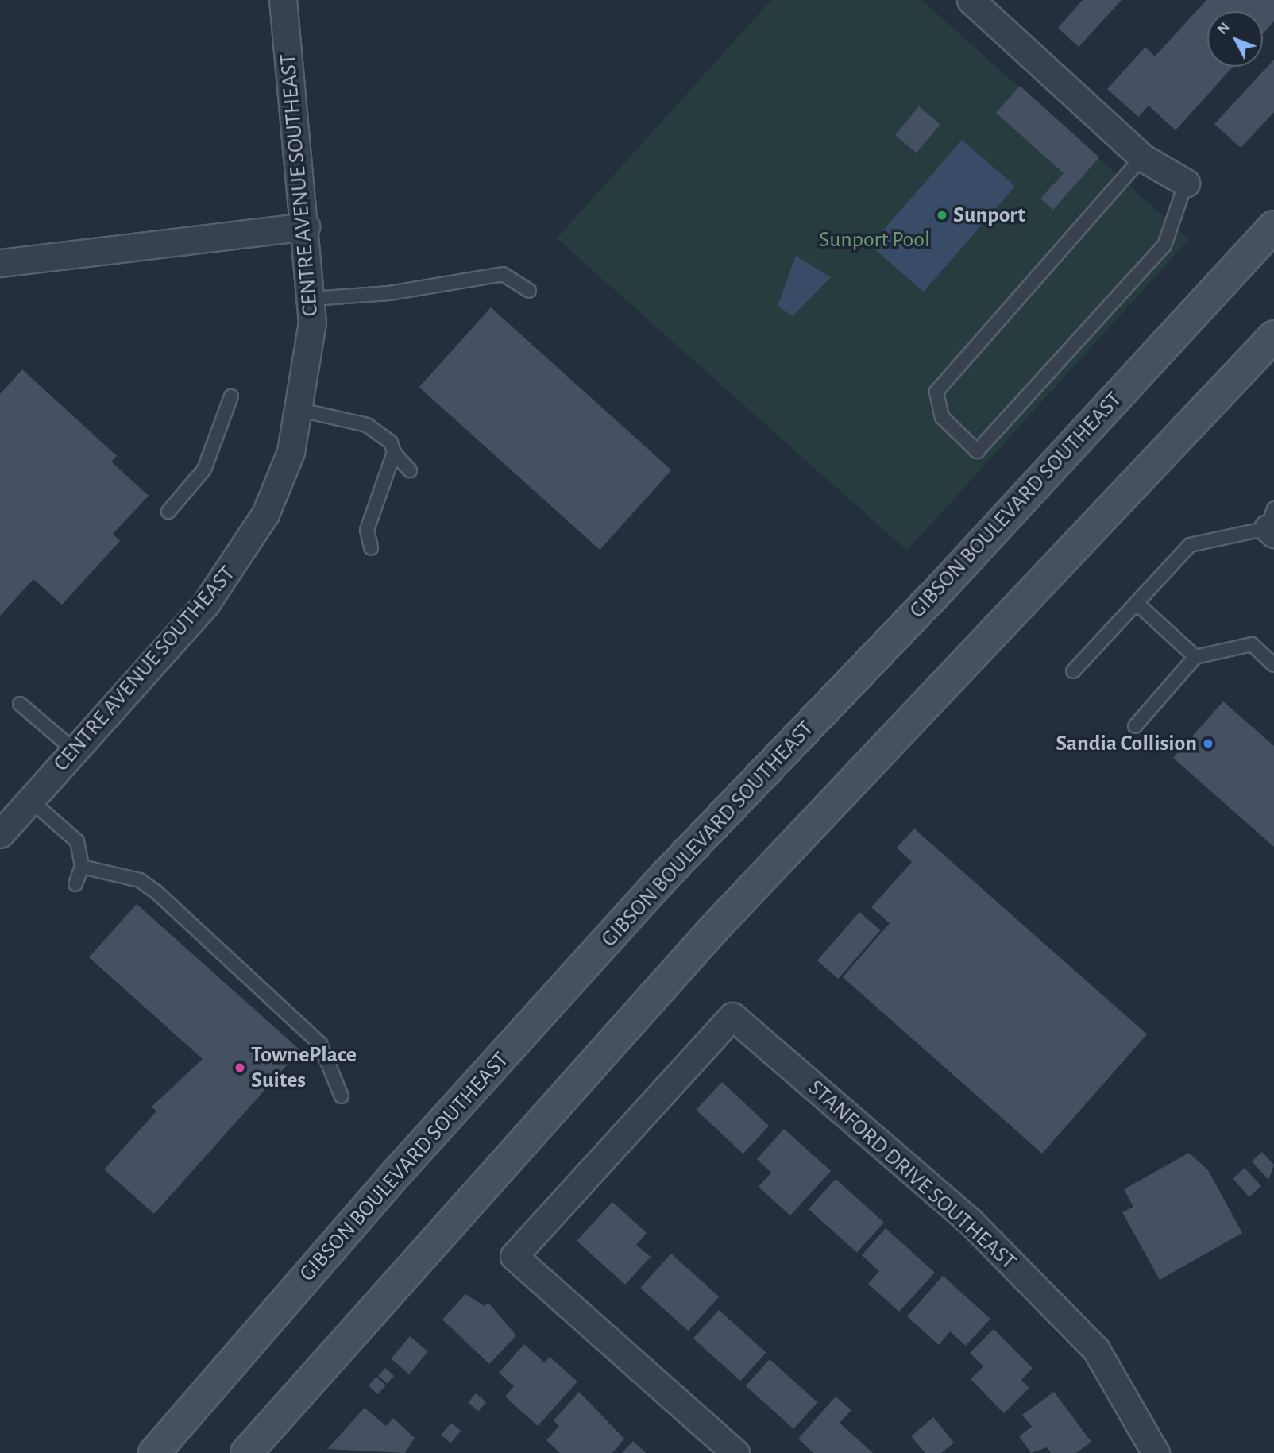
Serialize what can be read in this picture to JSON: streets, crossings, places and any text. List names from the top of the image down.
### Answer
{
  "streets": {
    "main road": ["GIBSON BOULEVARD SOUTHEAST"],
    "street": ["CENTRE AVENUE SOUTHEAST", "STANFORD DRIVE SOUTHEAST"]
  },
  "parks": ["Sunport Pool"],
  "places": ["Sunport", "Sandia Collision", "TownePlace Suites"],
  "north": "top left"
}
